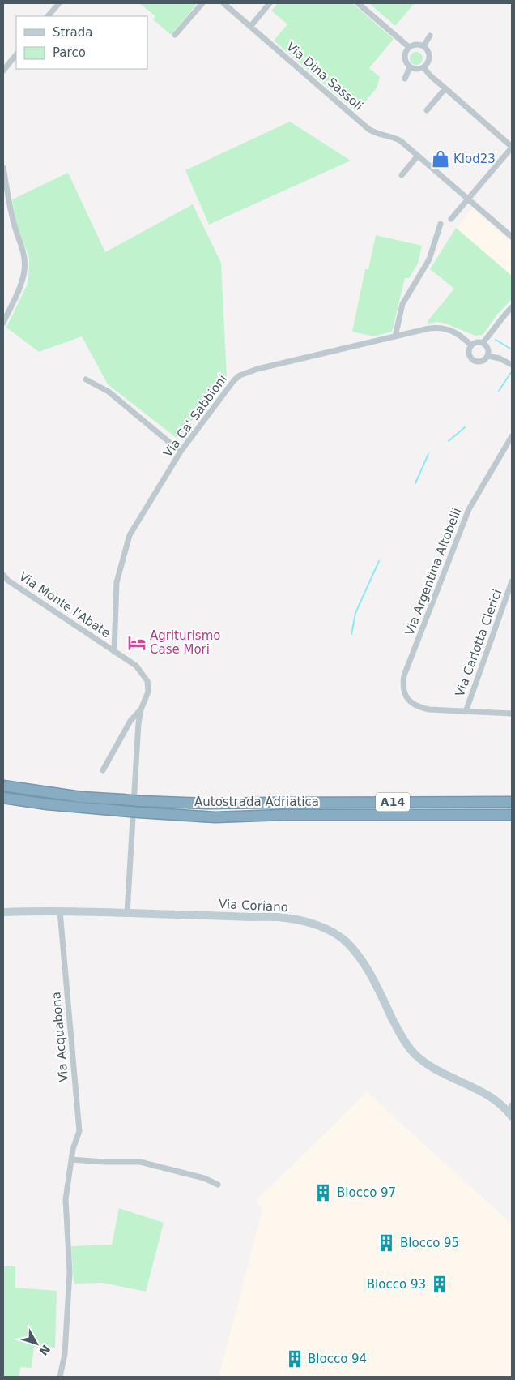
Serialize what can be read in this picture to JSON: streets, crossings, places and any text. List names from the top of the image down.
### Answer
{
  "streets": {
    "highway": ["Autostrada Adriatica", "A14"],
    "main road": ["Via Coriano"],
    "street": [
      "Via Dina Sassoli",
      "Via Ca' Sabbioni",
      "Via Argentina Altobelli",
      "Via Monte l'Abate",
      "Via Carlotta Clerici",
      "Via Acquabona"
    ]
  },
  "crossings": [
    ["Via Ca' Sabbioni", "Via Monte l'Abate"],
    ["Via Argentina Altobelli", "Via Carlotta Clerici"],
    ["Via Monte l'Abate", "Via Coriano"],
    ["Via Coriano", "Via Acquabona"]
  ],
  "places": {
    "shop": ["Klod23"],
    "hotel": ["Agriturismo Case Mori"],
    "building": [
      "Blocco 97",
      "Blocco 95",
      "Blocco 93",
      "Blocco 94"
    ]
  },
  "legend": ["Strada", "Parco"],
  "north": "bottom right"
}
